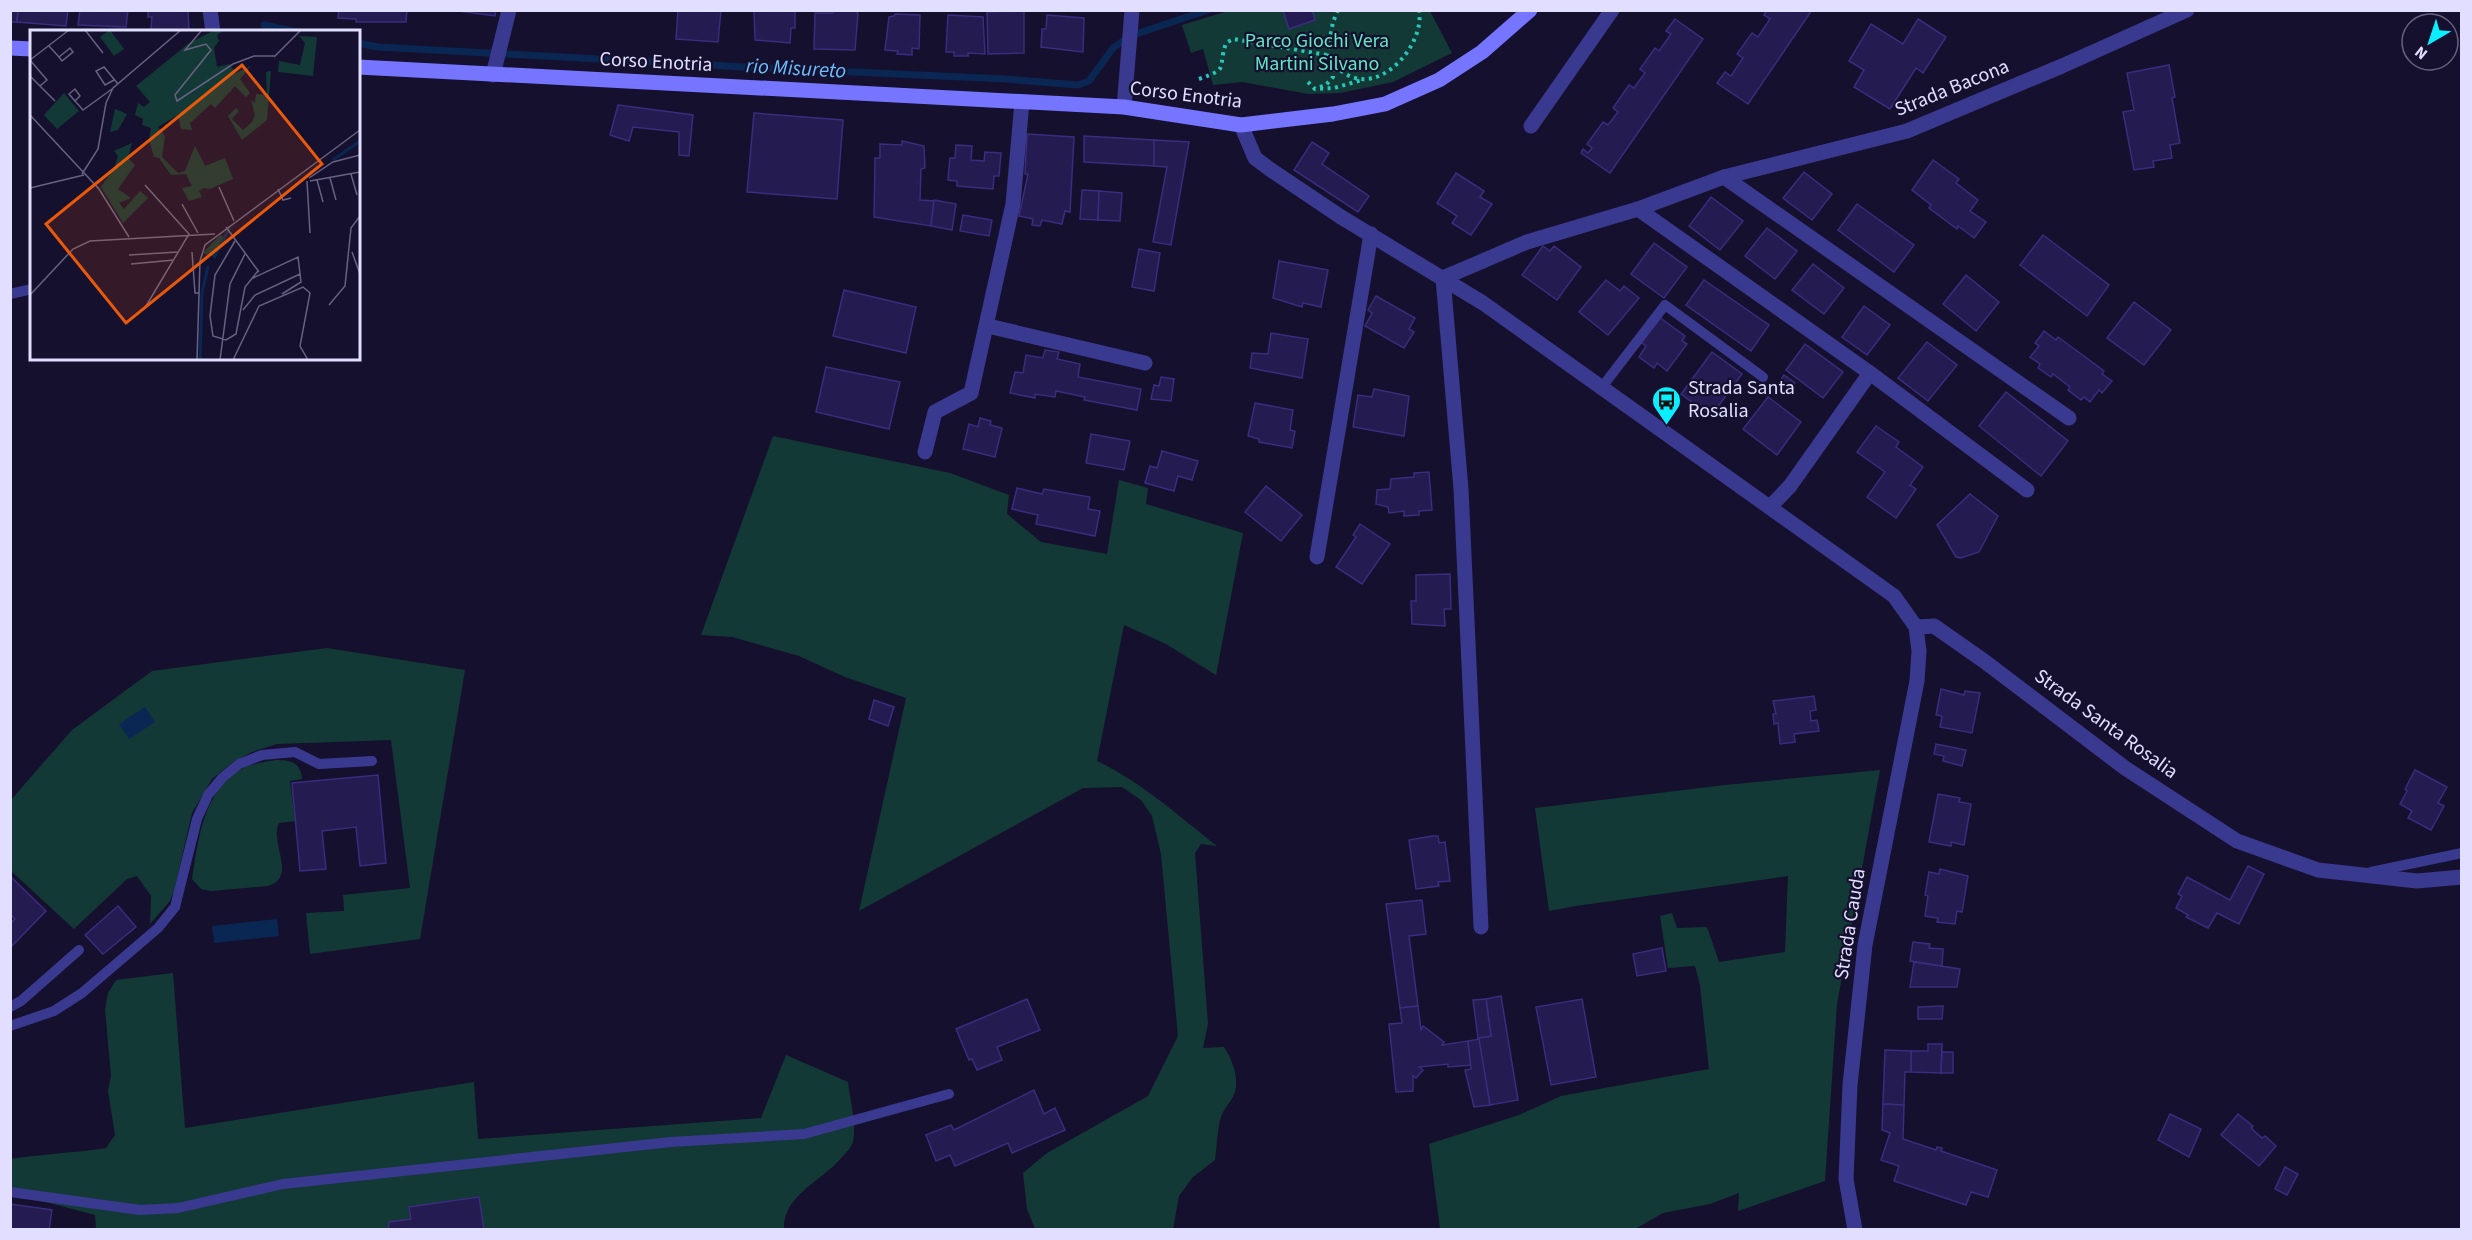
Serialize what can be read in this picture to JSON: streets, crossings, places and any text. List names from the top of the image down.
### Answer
{
  "streets": {
    "main road": ["Corso Enotria"],
    "street": ["Strada Bacona", "Strada Santa Rosalia", "Strada Cauda"]
  },
  "crossings": [
    ["Strada Santa Rosalia", "Strada Cauda"]
  ],
  "water": ["rio Misureto"],
  "parks": ["Parco Giochi Vera Martini Silvano"],
  "places": {
    "bus stop": ["Strada Santa Rosalia"]
  },
  "north": "bottom left"
}
